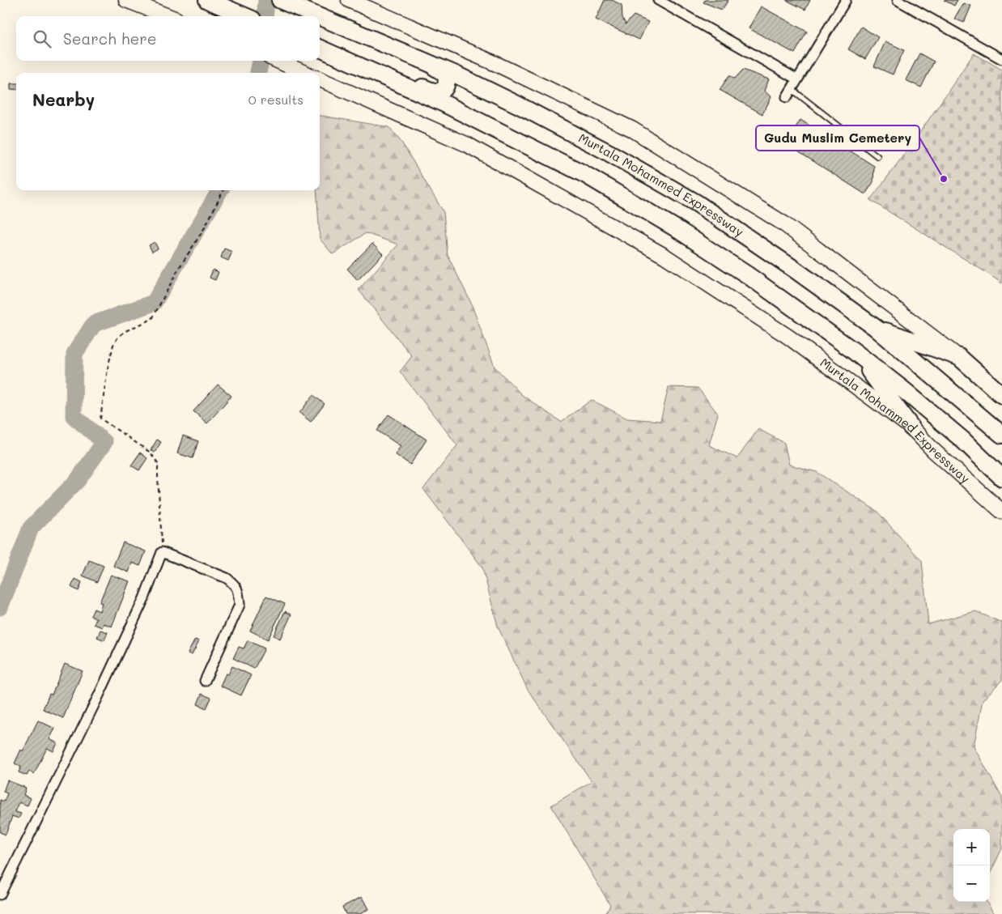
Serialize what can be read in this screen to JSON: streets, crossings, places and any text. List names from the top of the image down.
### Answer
{
  "streets": {
    "highway": ["Murtala Mohammed Expressway"]
  },
  "places": ["Gudu Muslim Cemetery"],
  "page": {
    "search": "Search here",
    "heading": ["Nearby", "0 results"],
    "map_buttons": ["+", "−"]
  }
}
